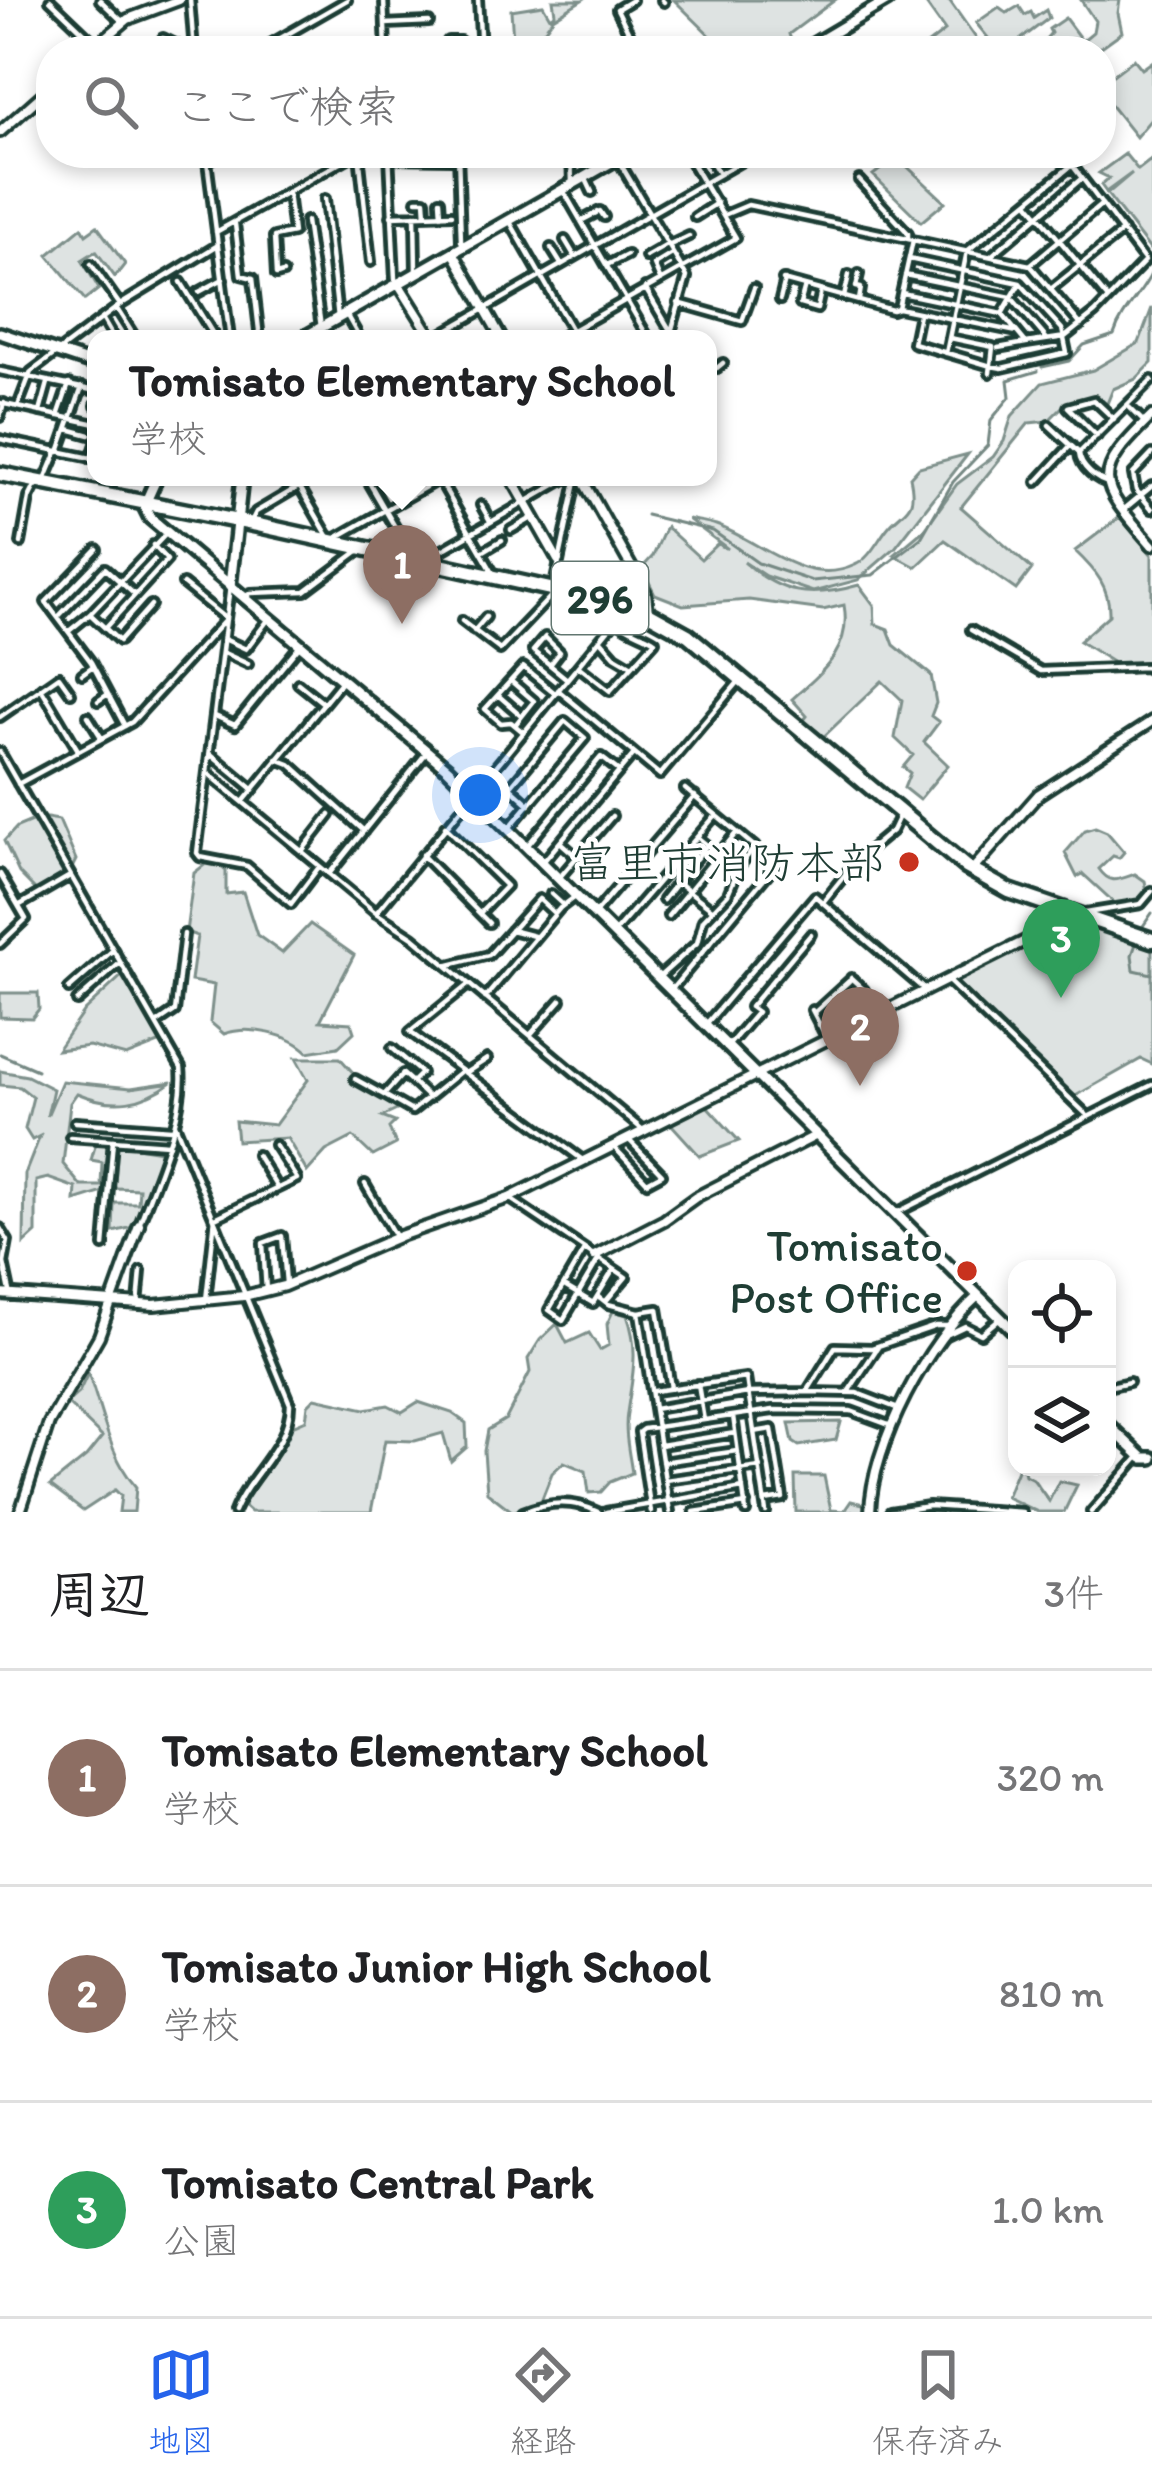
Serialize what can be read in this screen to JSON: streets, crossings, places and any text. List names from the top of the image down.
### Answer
{
  "streets": {
    "highway": ["296"]
  },
  "places": ["富里市消防本部", "Tomisato Post Office"],
  "page": {
    "search": "ここで検索",
    "popup": ["Tomisato Elementary School", "学校"],
    "pins": ["1", "3", "2"],
    "heading": ["周辺", "3件"],
    "list": [
      {
        "mark": "1",
        "name": "Tomisato Elementary School",
        "note": "学校",
        "value": "320 m"
      },
      {
        "mark": "2",
        "name": "Tomisato Junior High School",
        "note": "学校",
        "value": "810 m"
      },
      {
        "mark": "3",
        "name": "Tomisato Central Park",
        "note": "公園",
        "value": "1.0 km"
      }
    ],
    "nav": ["地図", "経路", "保存済み"]
  }
}
